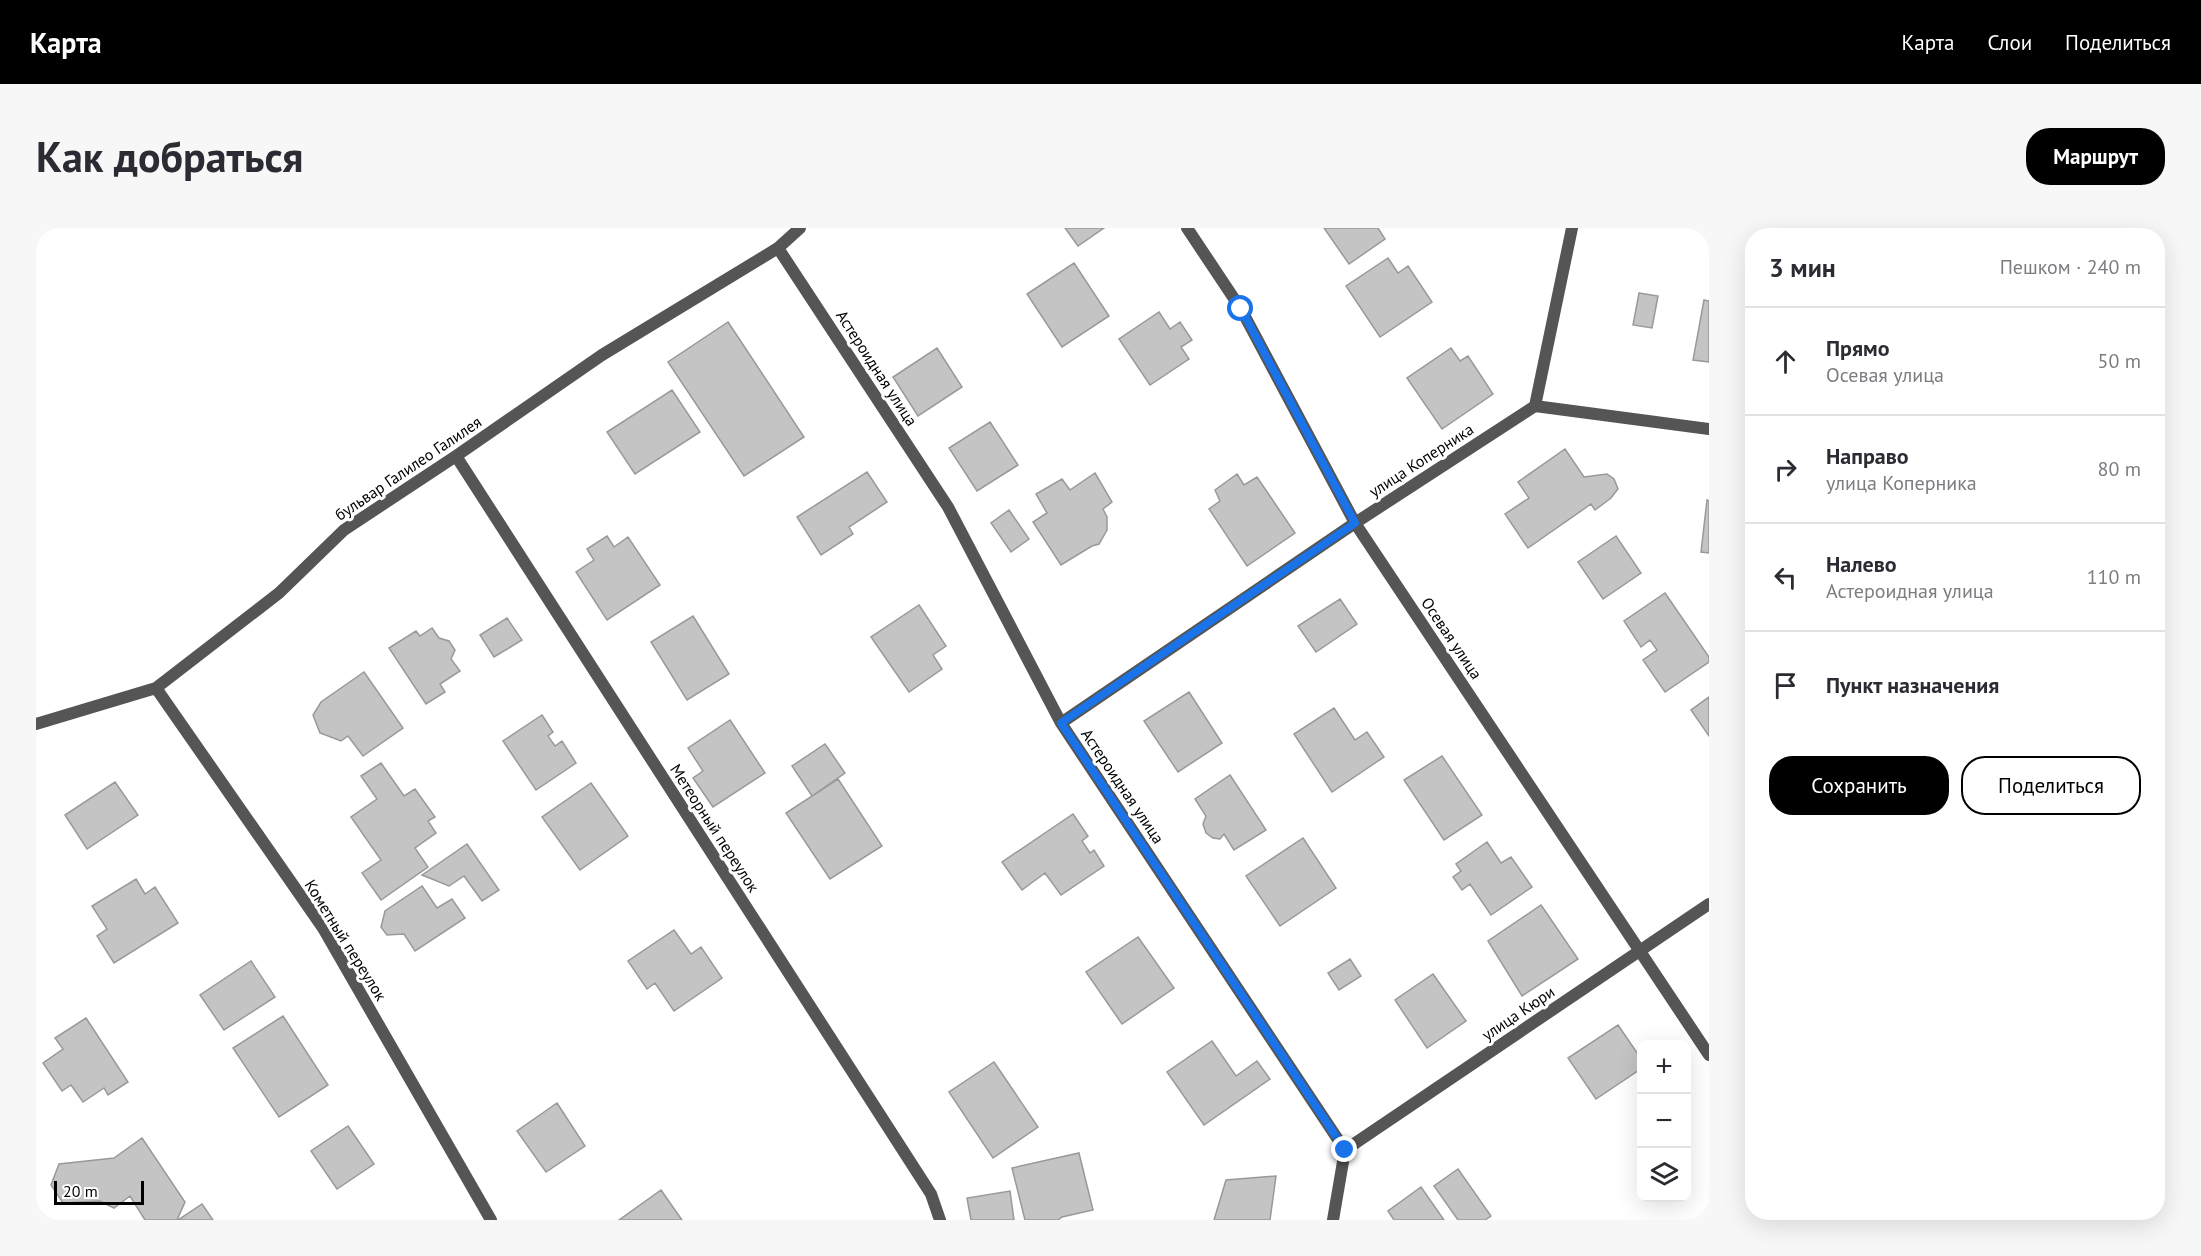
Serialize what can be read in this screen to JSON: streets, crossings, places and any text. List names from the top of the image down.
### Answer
{
  "streets": {
    "street": [
      "Астероидная улица",
      "улица Коперника",
      "бульвар Галилео Галилея",
      "Осевая улица",
      "Метеорный переулок",
      "Кометный переулок",
      "улица Кюри"
    ]
  },
  "crossings": [
    ["Астероидная улица", "улица Коперника"],
    ["Астероидная улица", "бульвар Галилео Галилея"],
    ["Астероидная улица", "улица Кюри"],
    ["улица Коперника", "Осевая улица"],
    ["бульвар Галилео Галилея", "Метеорный переулок"],
    ["бульвар Галилео Галилея", "Кометный переулок"],
    ["Осевая улица", "улица Кюри"]
  ],
  "scale_bar": "20 m",
  "page": {
    "header": "Карта",
    "nav": ["Карта", "Слои", "Поделиться"],
    "buttons": [
      "Маршрут",
      ["Сохранить", "Поделиться"]
    ],
    "title": "Как добраться",
    "heading": ["3 мин", "Пешком · 240 m"],
    "list": [
      ["Прямо", "Осевая улица", "50 m"],
      ["Направо", "улица Коперника", "80 m"],
      ["Налево", "Астероидная улица", "110 m"],
      "Пункт назначения"
    ],
    "map_buttons": ["+", "−"],
    "scale": "20 m"
  }
}
